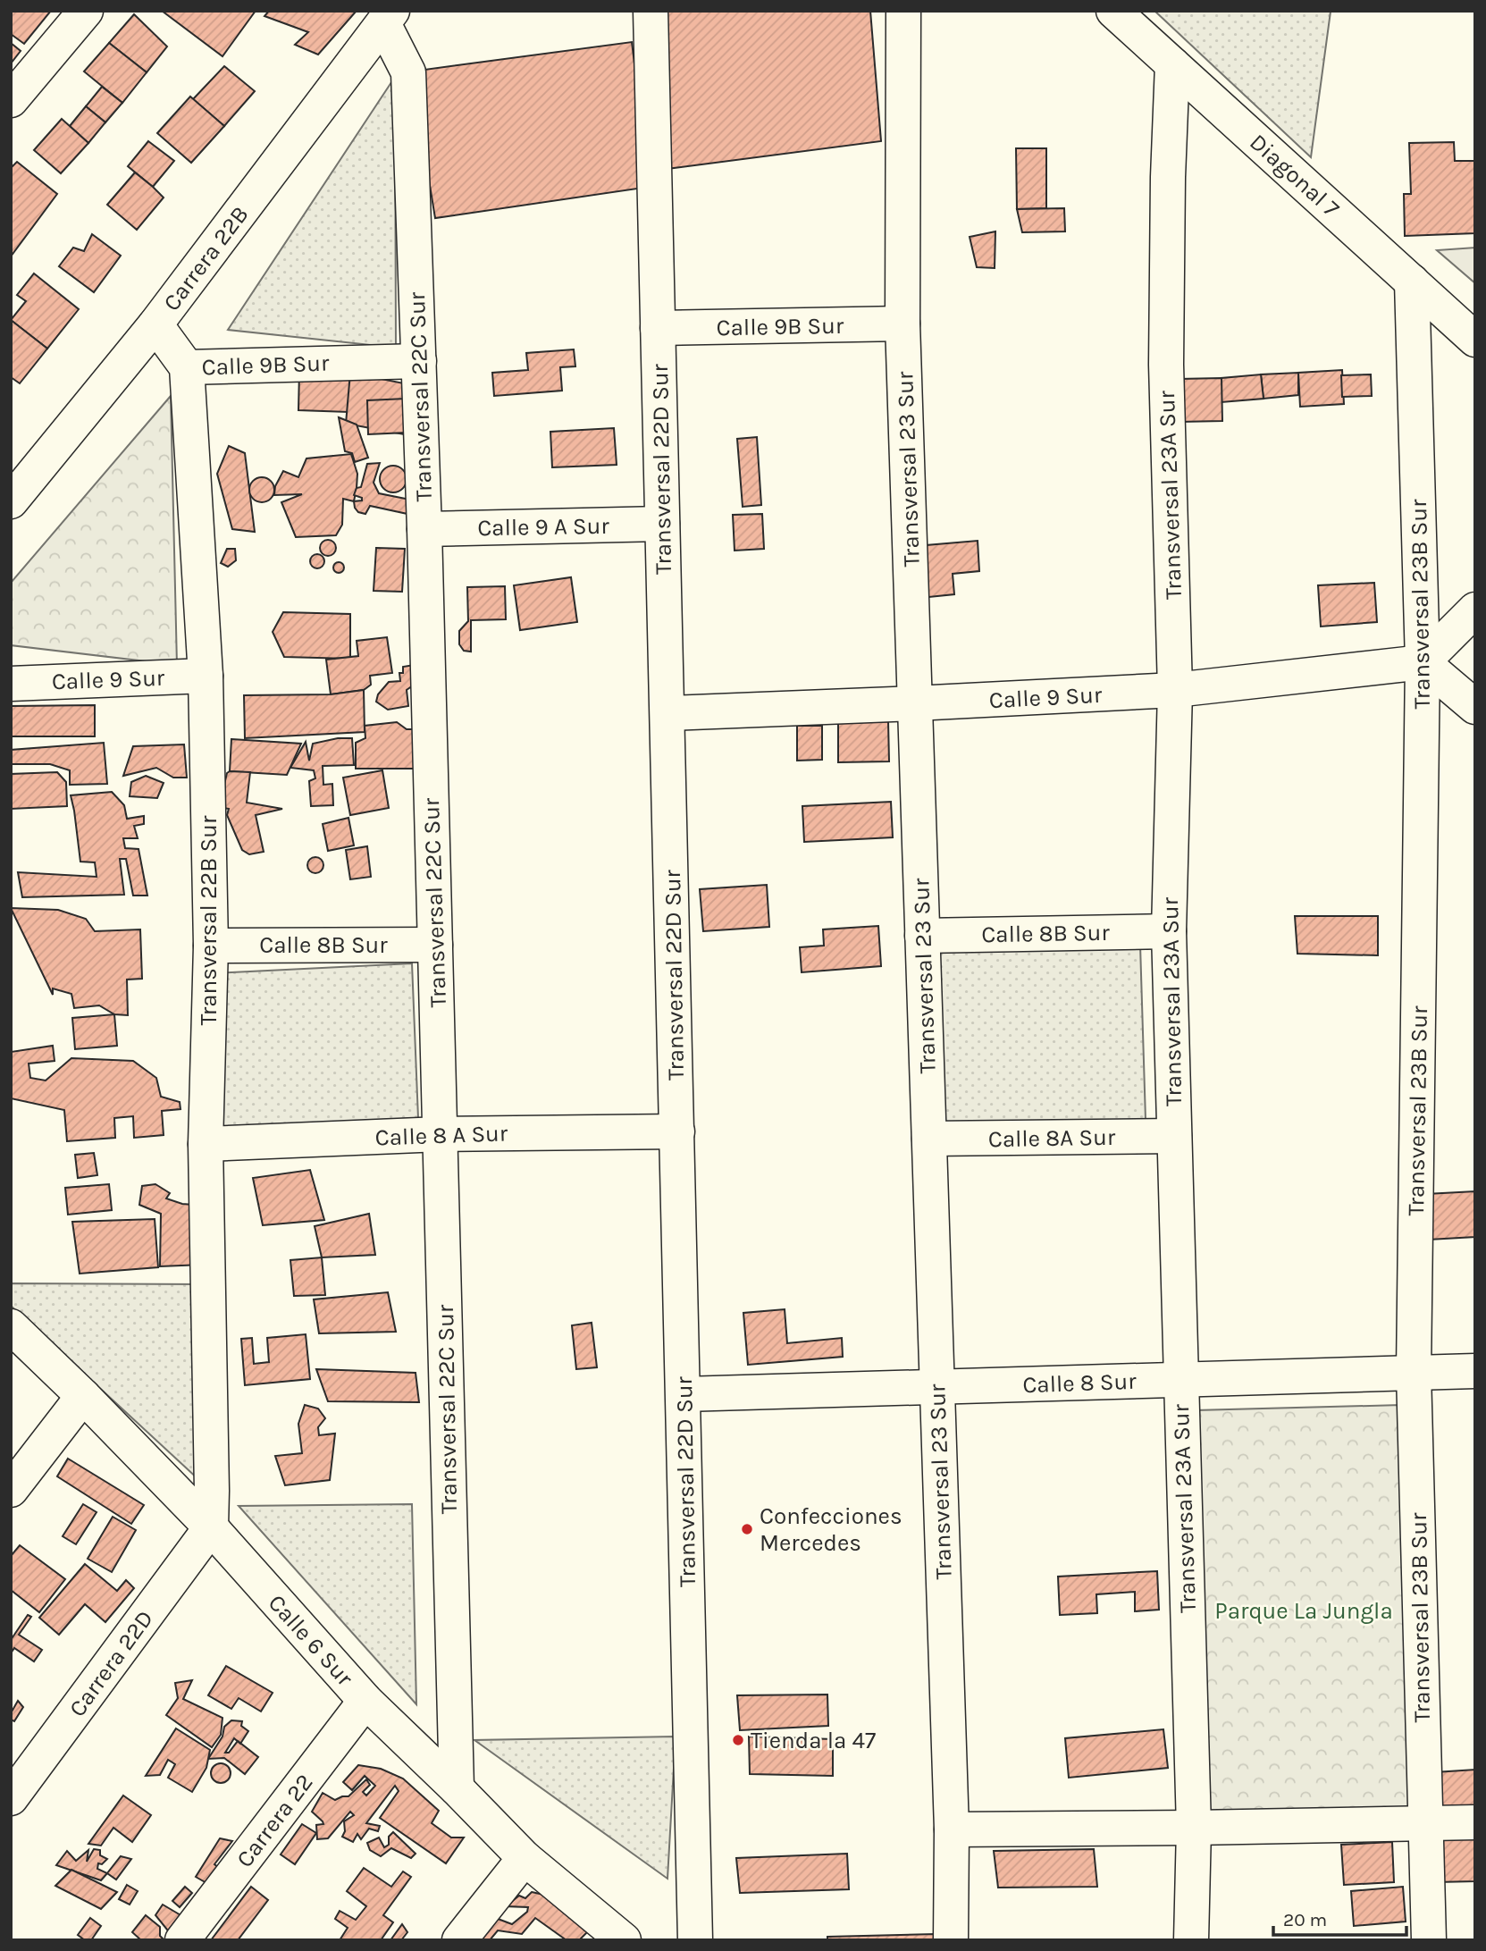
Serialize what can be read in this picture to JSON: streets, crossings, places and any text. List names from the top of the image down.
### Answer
{
  "streets": {
    "street": [
      "Diagonal 7",
      "Carrera 22B",
      "Calle 9B Sur",
      "Transversal 22C Sur",
      "Transversal 22D Sur",
      "Transversal 23 Sur",
      "Transversal 23A Sur",
      "Calle 9 A Sur",
      "Transversal 23B Sur",
      "Calle 9 Sur",
      "Transversal 22B Sur",
      "Calle 8B Sur",
      "Calle 8 A Sur",
      "Calle 8A Sur",
      "Calle 8 Sur",
      "Calle 6 Sur",
      "Carrera 22D",
      "Carrera 22"
    ]
  },
  "crossings": [
    ["Diagonal 7", "Transversal 23A Sur"],
    ["Diagonal 7", "Transversal 23B Sur"],
    ["Carrera 22B", "Transversal 22C Sur"],
    ["Calle 9B Sur", "Transversal 22C Sur"],
    ["Calle 9B Sur", "Transversal 22D Sur"],
    ["Calle 9B Sur", "Transversal 23 Sur"],
    ["Calle 9B Sur", "Transversal 22B Sur"],
    ["Transversal 22C Sur", "Calle 9 A Sur"],
    ["Transversal 22C Sur", "Calle 8B Sur"],
    ["Transversal 22C Sur", "Calle 8 A Sur"],
    ["Transversal 22C Sur", "Calle 6 Sur"],
    ["Transversal 22D Sur", "Calle 9 A Sur"],
    ["Transversal 22D Sur", "Calle 9 Sur"],
    ["Transversal 22D Sur", "Calle 8 A Sur"],
    ["Transversal 22D Sur", "Calle 8 Sur"],
    ["Transversal 23 Sur", "Calle 9 Sur"],
    ["Transversal 23 Sur", "Calle 8B Sur"],
    ["Transversal 23 Sur", "Calle 8A Sur"],
    ["Transversal 23 Sur", "Calle 8 Sur"],
    ["Transversal 23A Sur", "Calle 9 Sur"],
    ["Transversal 23A Sur", "Calle 8B Sur"],
    ["Transversal 23A Sur", "Calle 8A Sur"],
    ["Transversal 23A Sur", "Calle 8 Sur"],
    ["Transversal 23B Sur", "Calle 9 Sur"],
    ["Transversal 23B Sur", "Calle 8 Sur"],
    ["Calle 9 Sur", "Transversal 22B Sur"],
    ["Transversal 22B Sur", "Calle 8B Sur"],
    ["Transversal 22B Sur", "Calle 8 A Sur"],
    ["Transversal 22B Sur", "Calle 6 Sur"],
    ["Transversal 22B Sur", "Carrera 22D"],
    ["Calle 6 Sur", "Carrera 22D"],
    ["Calle 6 Sur", "Carrera 22"]
  ],
  "parks": ["Parque La Jungla"],
  "places": ["Confecciones Mercedes", "Tienda la 47"],
  "scale_bar": "20 m"
}
